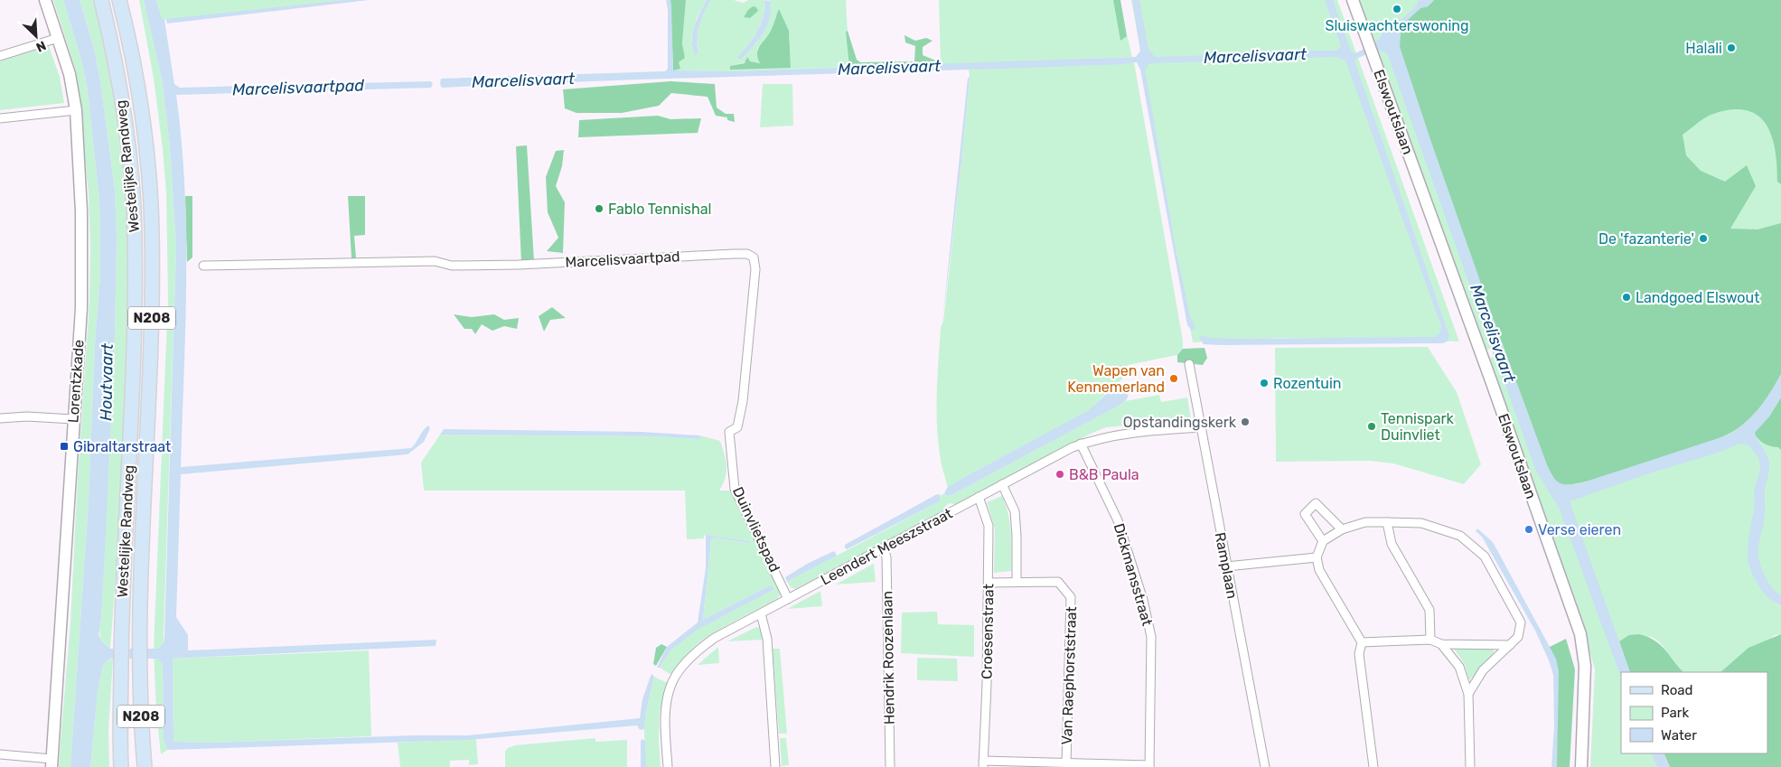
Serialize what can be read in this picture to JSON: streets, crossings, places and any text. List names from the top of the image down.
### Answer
{
  "streets": {
    "main road": ["Westelijke Randweg", "N208"],
    "street": [
      "Elswoutslaan",
      "Marcelisvaartpad",
      "Lorentzkade",
      "Duinvlietspad",
      "Leendert Meeszstraat",
      "Ramplaan",
      "Dickmansstraat",
      "Croesenstraat",
      "Hendrik Roozenlaan",
      "Van Raephorststraat"
    ]
  },
  "crossings": [
    ["Marcelisvaartpad", "Duinvlietspad"],
    ["Duinvlietspad", "Leendert Meeszstraat"],
    ["Leendert Meeszstraat", "Ramplaan"],
    ["Leendert Meeszstraat", "Dickmansstraat"],
    ["Leendert Meeszstraat", "Croesenstraat"],
    ["Leendert Meeszstraat", "Hendrik Roozenlaan"],
    ["Croesenstraat", "Van Raephorststraat"]
  ],
  "water": ["Marcelisvaart", "Marcelisvaartpad", "Houtvaart"],
  "places": {
    "other": [
      "Sluiswachterswoning",
      "Halali",
      "Fablo Tennishal",
      "De 'fazanterie'",
      "Landgoed Elswout",
      "Wapen van Kennemerland",
      "Rozentuin",
      "Opstandingskerk",
      "Tennispark Duinvliet",
      "B&B Paula",
      "Verse eieren"
    ],
    "transit": ["Gibraltarstraat"]
  },
  "legend": ["Road", "Park", "Water"],
  "north": "bottom right"
}
